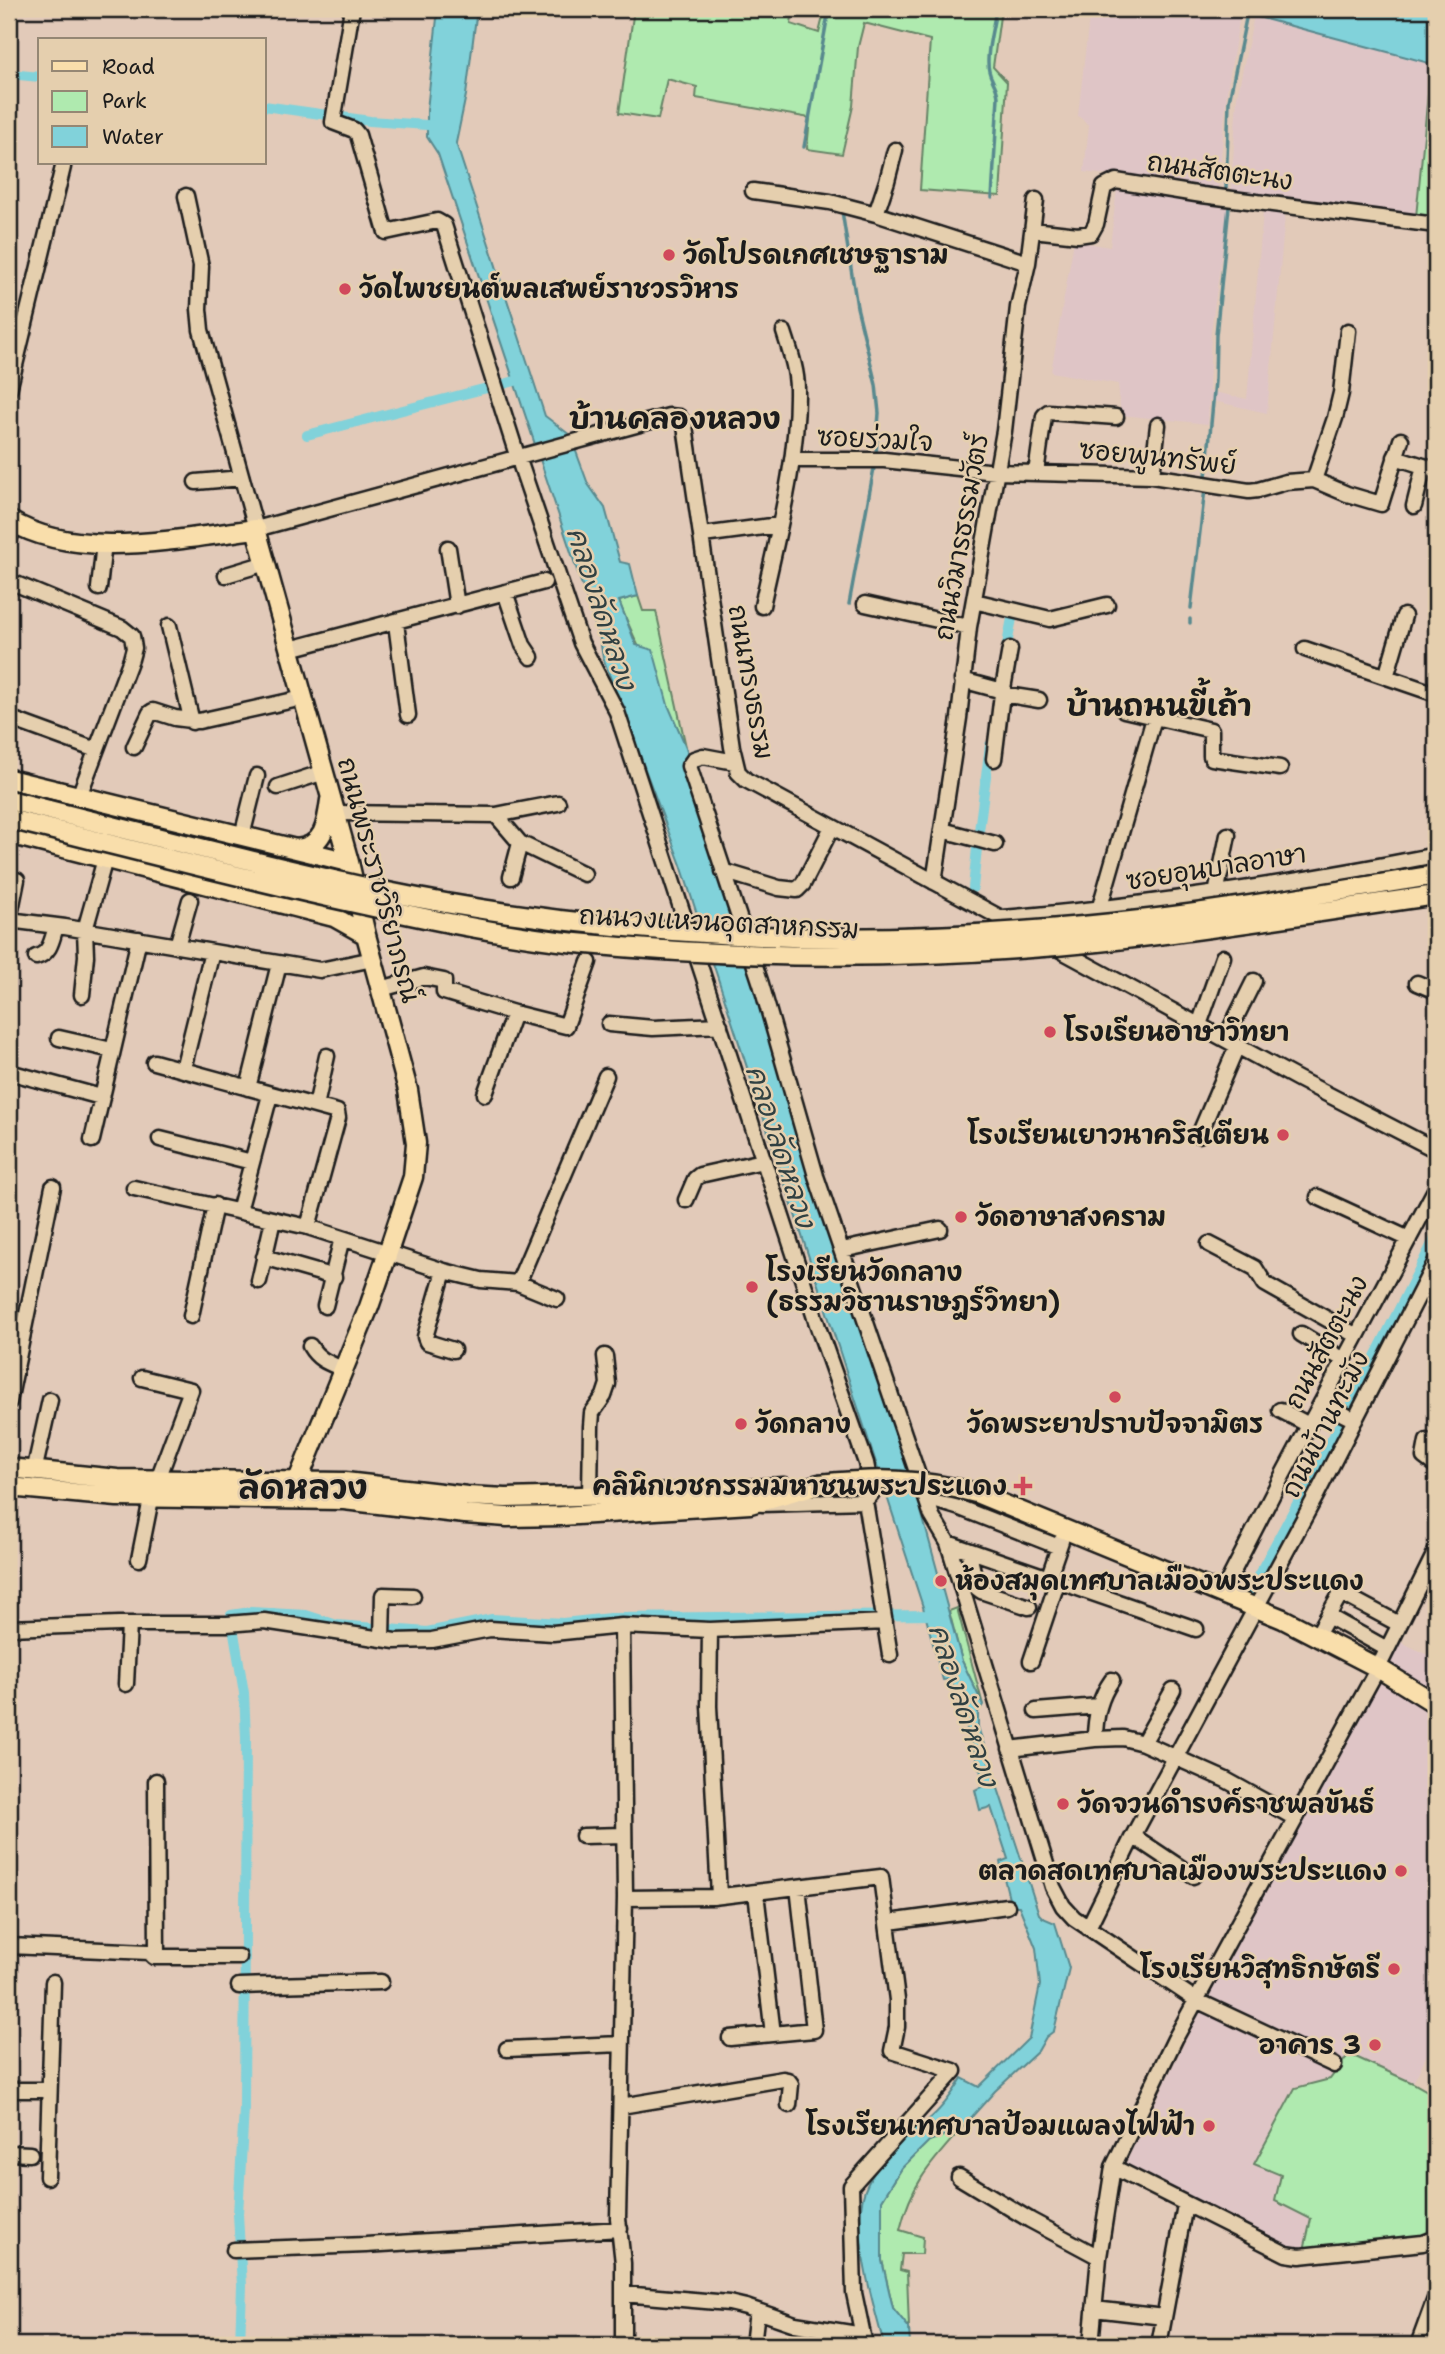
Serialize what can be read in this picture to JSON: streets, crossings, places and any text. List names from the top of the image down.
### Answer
{
  "streets": {
    "main road": ["ถนนพระราชวิริยาภรณ์", "ถนนวงแหวนอุตสาหกรรม"],
    "street": [
      "ถนนสัตตะนง",
      "ซอยร่วมใจ",
      "ซอยพูนทรัพย์",
      "ถนนวิมารธรรมวัตร์",
      "ถนนทรงธรรม",
      "ซอยอุนบาลอาษา",
      "ถนนบ้านทะมัง"
    ]
  },
  "crossings": [
    ["ถนนสัตตะนง", "ถนนวิมารธรรมวัตร์"],
    ["ซอยร่วมใจ", "ซอยพูนทรัพย์"],
    ["ซอยร่วมใจ", "ถนนวิมารธรรมวัตร์"],
    ["ซอยพูนทรัพย์", "ถนนวิมารธรรมวัตร์"],
    ["ถนนวิมารธรรมวัตร์", "ถนนทรงธรรม"],
    ["ถนนทรงธรรม", "ซอยอุนบาลอาษา"],
    ["ถนนทรงธรรม", "ถนนพระราชวิริยาภรณ์"]
  ],
  "districts": ["บ้านคลองหลวง", "บ้านถนนขี้เถ้า", "ลัดหลวง"],
  "water": ["คลองลัดหลวง"],
  "places": {
    "other": [
      "วัดโปรดเกศเชษฐาราม",
      "วัดไพชยนต์พลเสพย์ราชวรวิหาร",
      "โรงเรียนอาษาวิทยา",
      "โรงเรียนเยาวนาคริสเตียน",
      "วัดอาษาสงคราม",
      "โรงเรียนวัดกลาง (ธรรมวิธานราษฎร์วิทยา)",
      "วัดพระยาปราบปัจจามิตร",
      "วัดกลาง",
      "ห้องสมุดเทศบาลเมืองพระประแดง",
      "วัดจวนดำรงค์ราชพลขันธ์",
      "ตลาดสดเทศบาลเมืองพระประแดง",
      "โรงเรียนวิสุทธิกษัตรี",
      "อาคาร 3",
      "โรงเรียนเทศบาลป้อมแผลงไฟฟ้า"
    ],
    "health": ["คลินิกเวชกรรมมหาชนพระประแดง"]
  },
  "legend": ["Road", "Park", "Water"]
}
